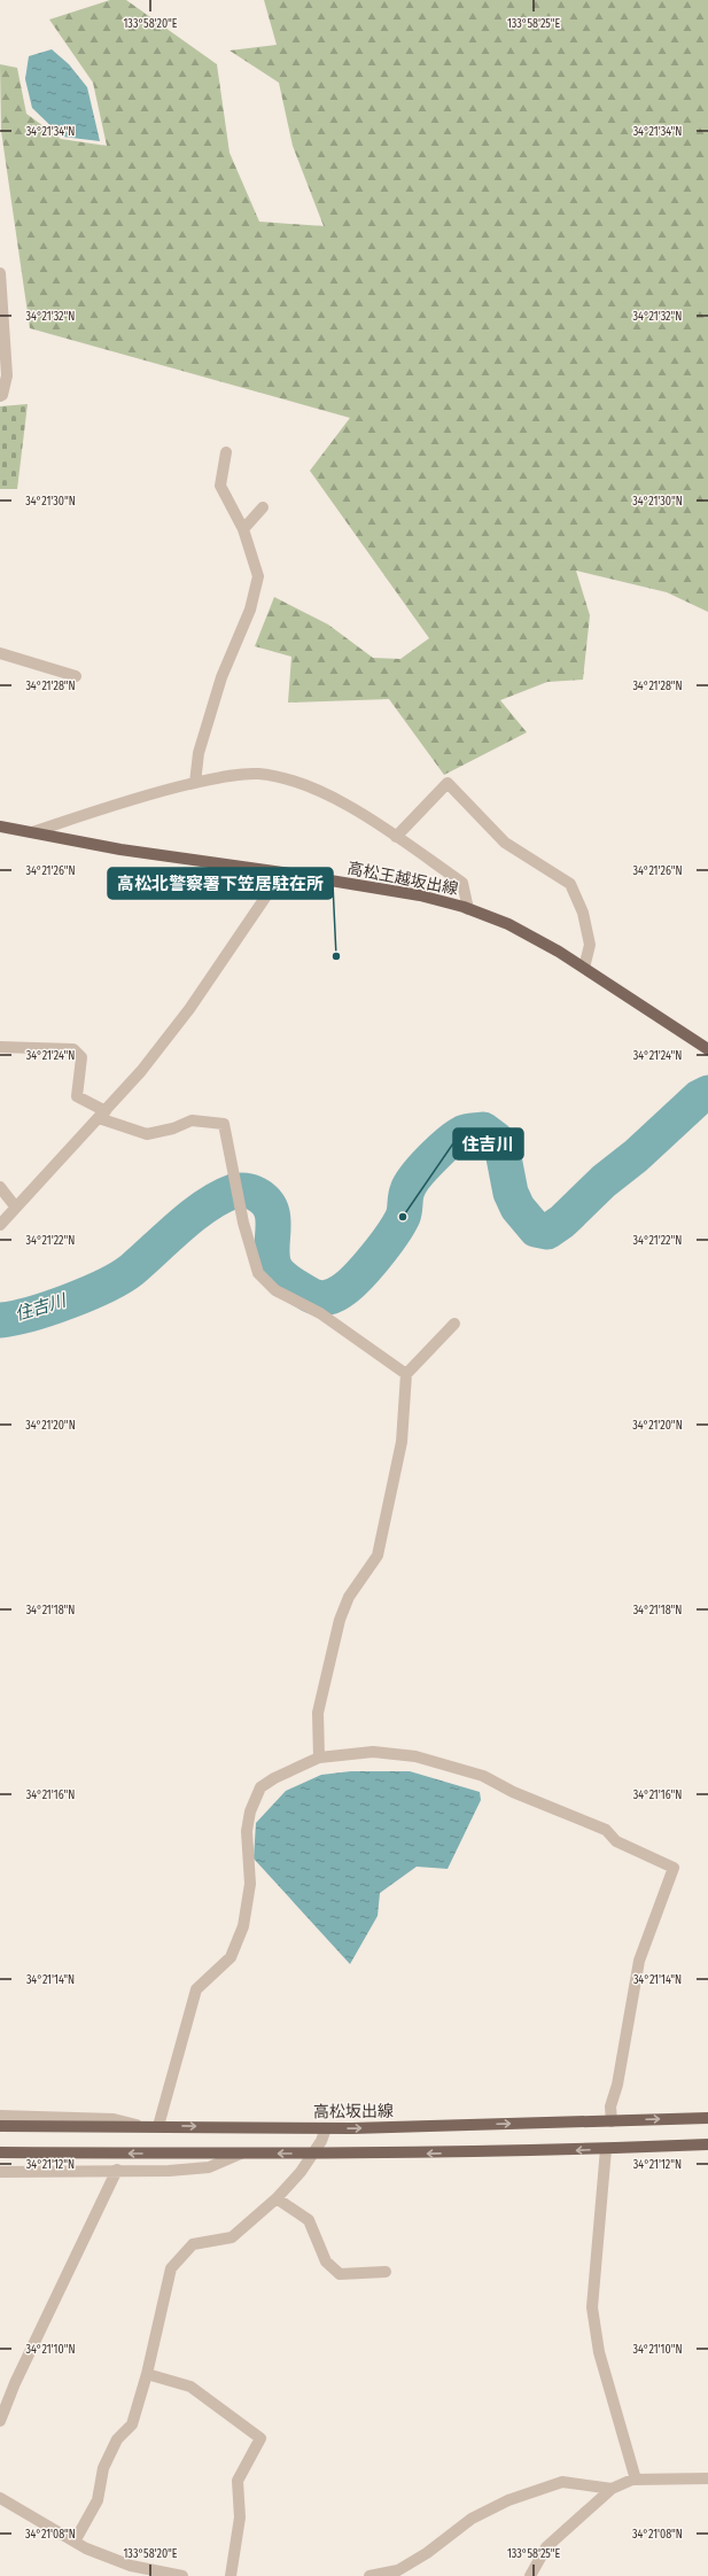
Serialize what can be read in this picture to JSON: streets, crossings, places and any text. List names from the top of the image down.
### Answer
{
  "streets": {
    "main road": ["高松王越坂出線", "高松坂出線"]
  },
  "water": ["住吉川"],
  "places": ["高松北警察署下笠居駐在所", "住吉川"],
  "coordinates": [
    "133°58'20\"E",
    "133°58'25\"E",
    "34°21'34\"N",
    "34°21'32\"N",
    "34°21'30\"N",
    "34°21'28\"N",
    "34°21'26\"N",
    "34°21'24\"N",
    "34°21'22\"N",
    "34°21'20\"N",
    "34°21'18\"N",
    "34°21'16\"N",
    "34°21'14\"N",
    "34°21'12\"N",
    "34°21'10\"N",
    "34°21'08\"N"
  ]
}
